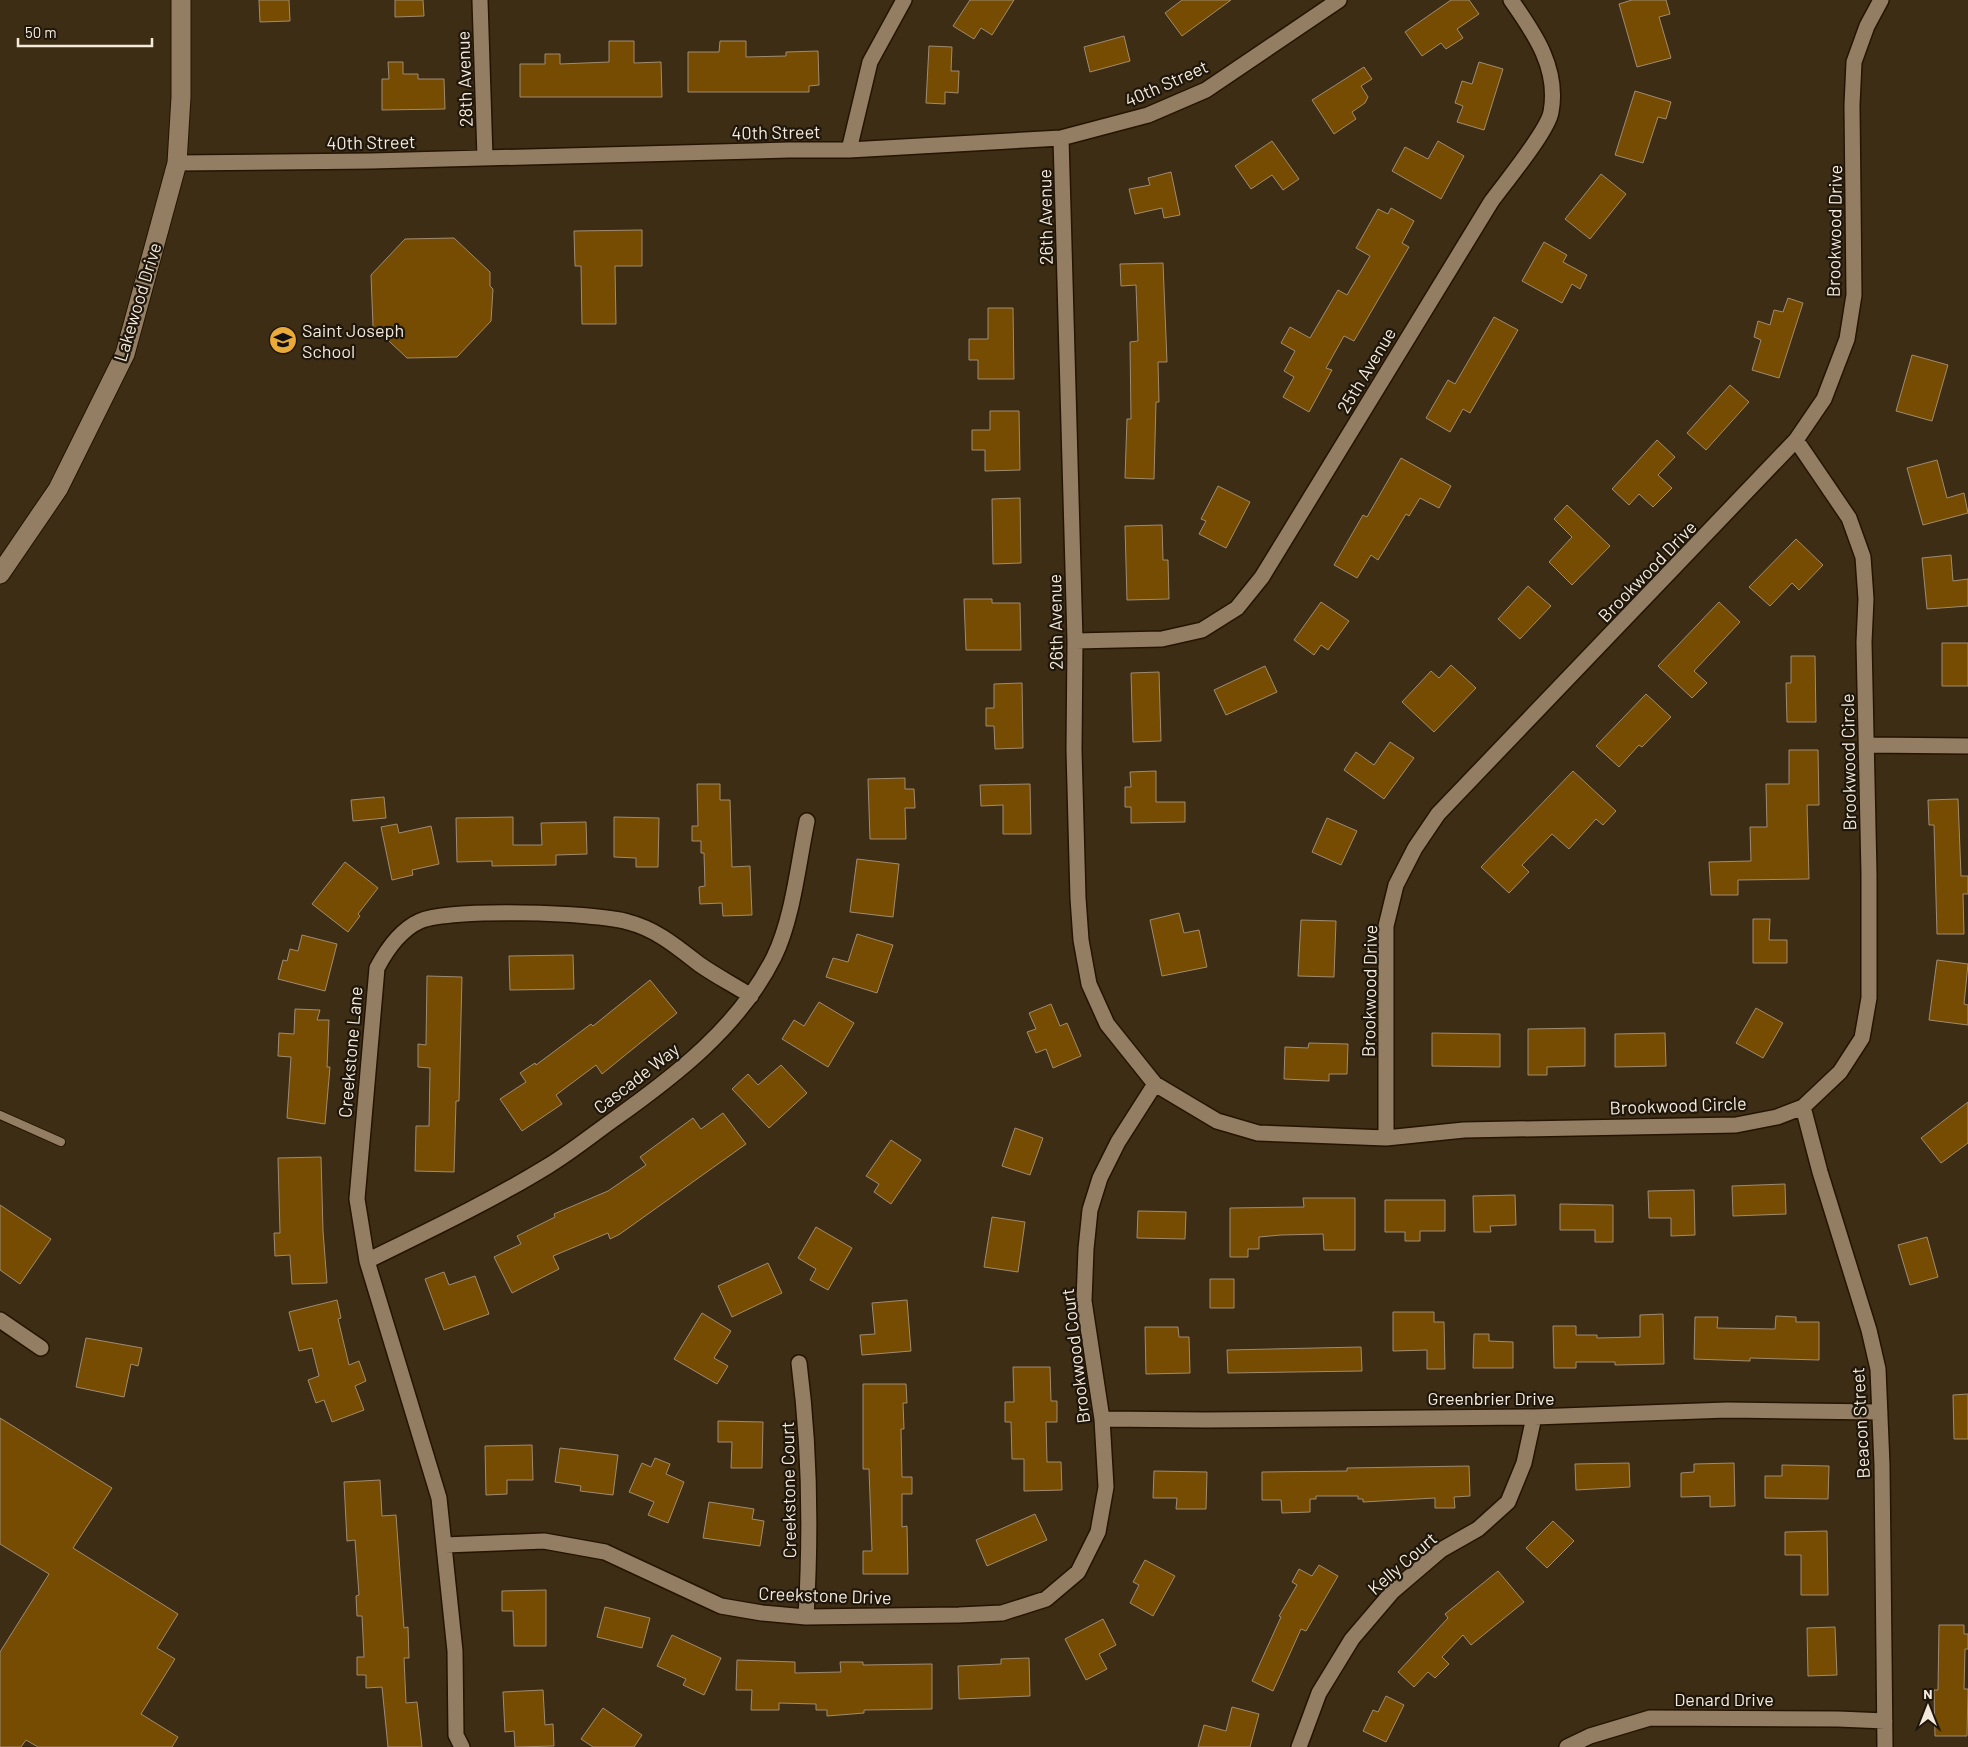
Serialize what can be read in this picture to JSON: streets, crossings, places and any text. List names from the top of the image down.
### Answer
{
  "streets": {
    "street": [
      "28th Avenue",
      "40th Street",
      "26th Avenue",
      "Brookwood Drive",
      "Lakewood Drive",
      "25th Avenue",
      "Brookwood Circle",
      "Creekstone Lane",
      "Cascade Way",
      "Brookwood Court",
      "Greenbrier Drive",
      "Beacon Street",
      "Creekstone Court",
      "Kelly Court",
      "Creekstone Drive",
      "Denard Drive"
    ]
  },
  "crossings": [
    ["28th Avenue", "40th Street"],
    ["40th Street", "26th Avenue"],
    ["40th Street", "Lakewood Drive"],
    ["26th Avenue", "25th Avenue"],
    ["26th Avenue", "Brookwood Circle"],
    ["26th Avenue", "Brookwood Court"],
    ["Brookwood Drive", "Brookwood Circle"],
    ["Brookwood Circle", "Brookwood Court"],
    ["Brookwood Circle", "Beacon Street"],
    ["Creekstone Lane", "Cascade Way"],
    ["Creekstone Lane", "Creekstone Drive"],
    ["Brookwood Court", "Greenbrier Drive"],
    ["Brookwood Court", "Creekstone Drive"],
    ["Greenbrier Drive", "Beacon Street"],
    ["Greenbrier Drive", "Kelly Court"],
    ["Beacon Street", "Denard Drive"],
    ["Creekstone Court", "Creekstone Drive"]
  ],
  "places": {
    "school or university": ["Saint Joseph School"]
  },
  "scale_bar": "50 m",
  "north": "top"
}
